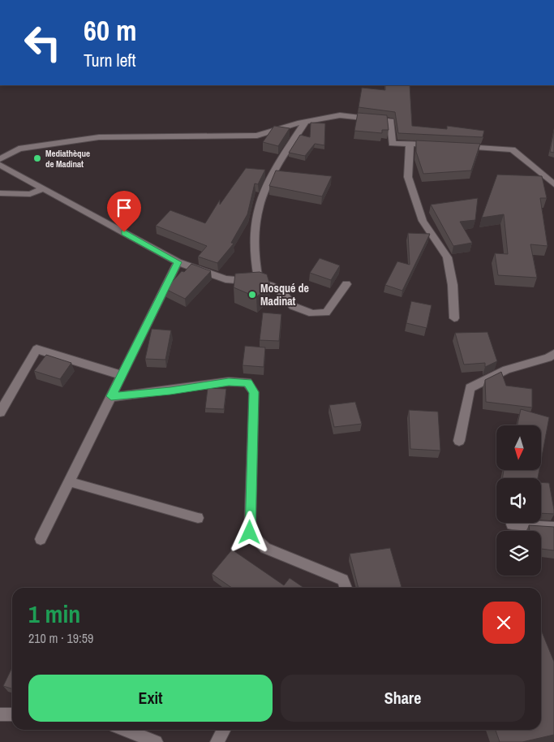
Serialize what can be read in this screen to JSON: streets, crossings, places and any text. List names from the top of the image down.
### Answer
{
  "places": ["Mediathèque de Madinat", "Mosqué de Madinat"],
  "north": "bottom",
  "page": {
    "turn": ["60 m", "Turn left"],
    "heading": ["1 min", "210 m · 19:59"],
    "buttons": ["Exit", "Share"]
  }
}
